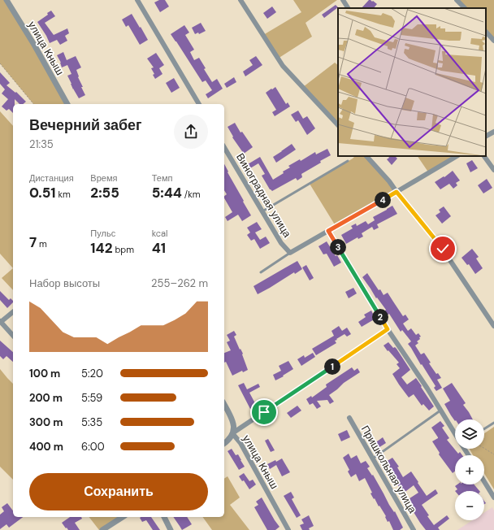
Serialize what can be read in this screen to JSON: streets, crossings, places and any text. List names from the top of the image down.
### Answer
{
  "streets": {
    "street": ["улица Кныш", "Виноградная улица", "Пришкольная улица"]
  },
  "page": {
    "heading": ["Вечерний забег", "21:35"],
    "stats": [
      ["Дистанция", "0.51 km"],
      ["Время", "2:55"],
      ["Темп", "5:44 /km"],
      ["7 m"],
      ["Пульс", "142 bpm"],
      ["kcal", "41"]
    ],
    "pins": [
      "4",
      "3",
      "2",
      "1"
    ],
    "chart": ["Набор высоты", "255–262 m"],
    "list": [
      {
        "name": "100 m",
        "note": "5:20"
      },
      {
        "name": "200 m",
        "note": "5:59"
      },
      {
        "name": "300 m",
        "note": "5:35"
      },
      {
        "name": "400 m",
        "note": "6:00"
      }
    ],
    "map_buttons": ["+", "−"],
    "buttons": "Сохранить"
  }
}
